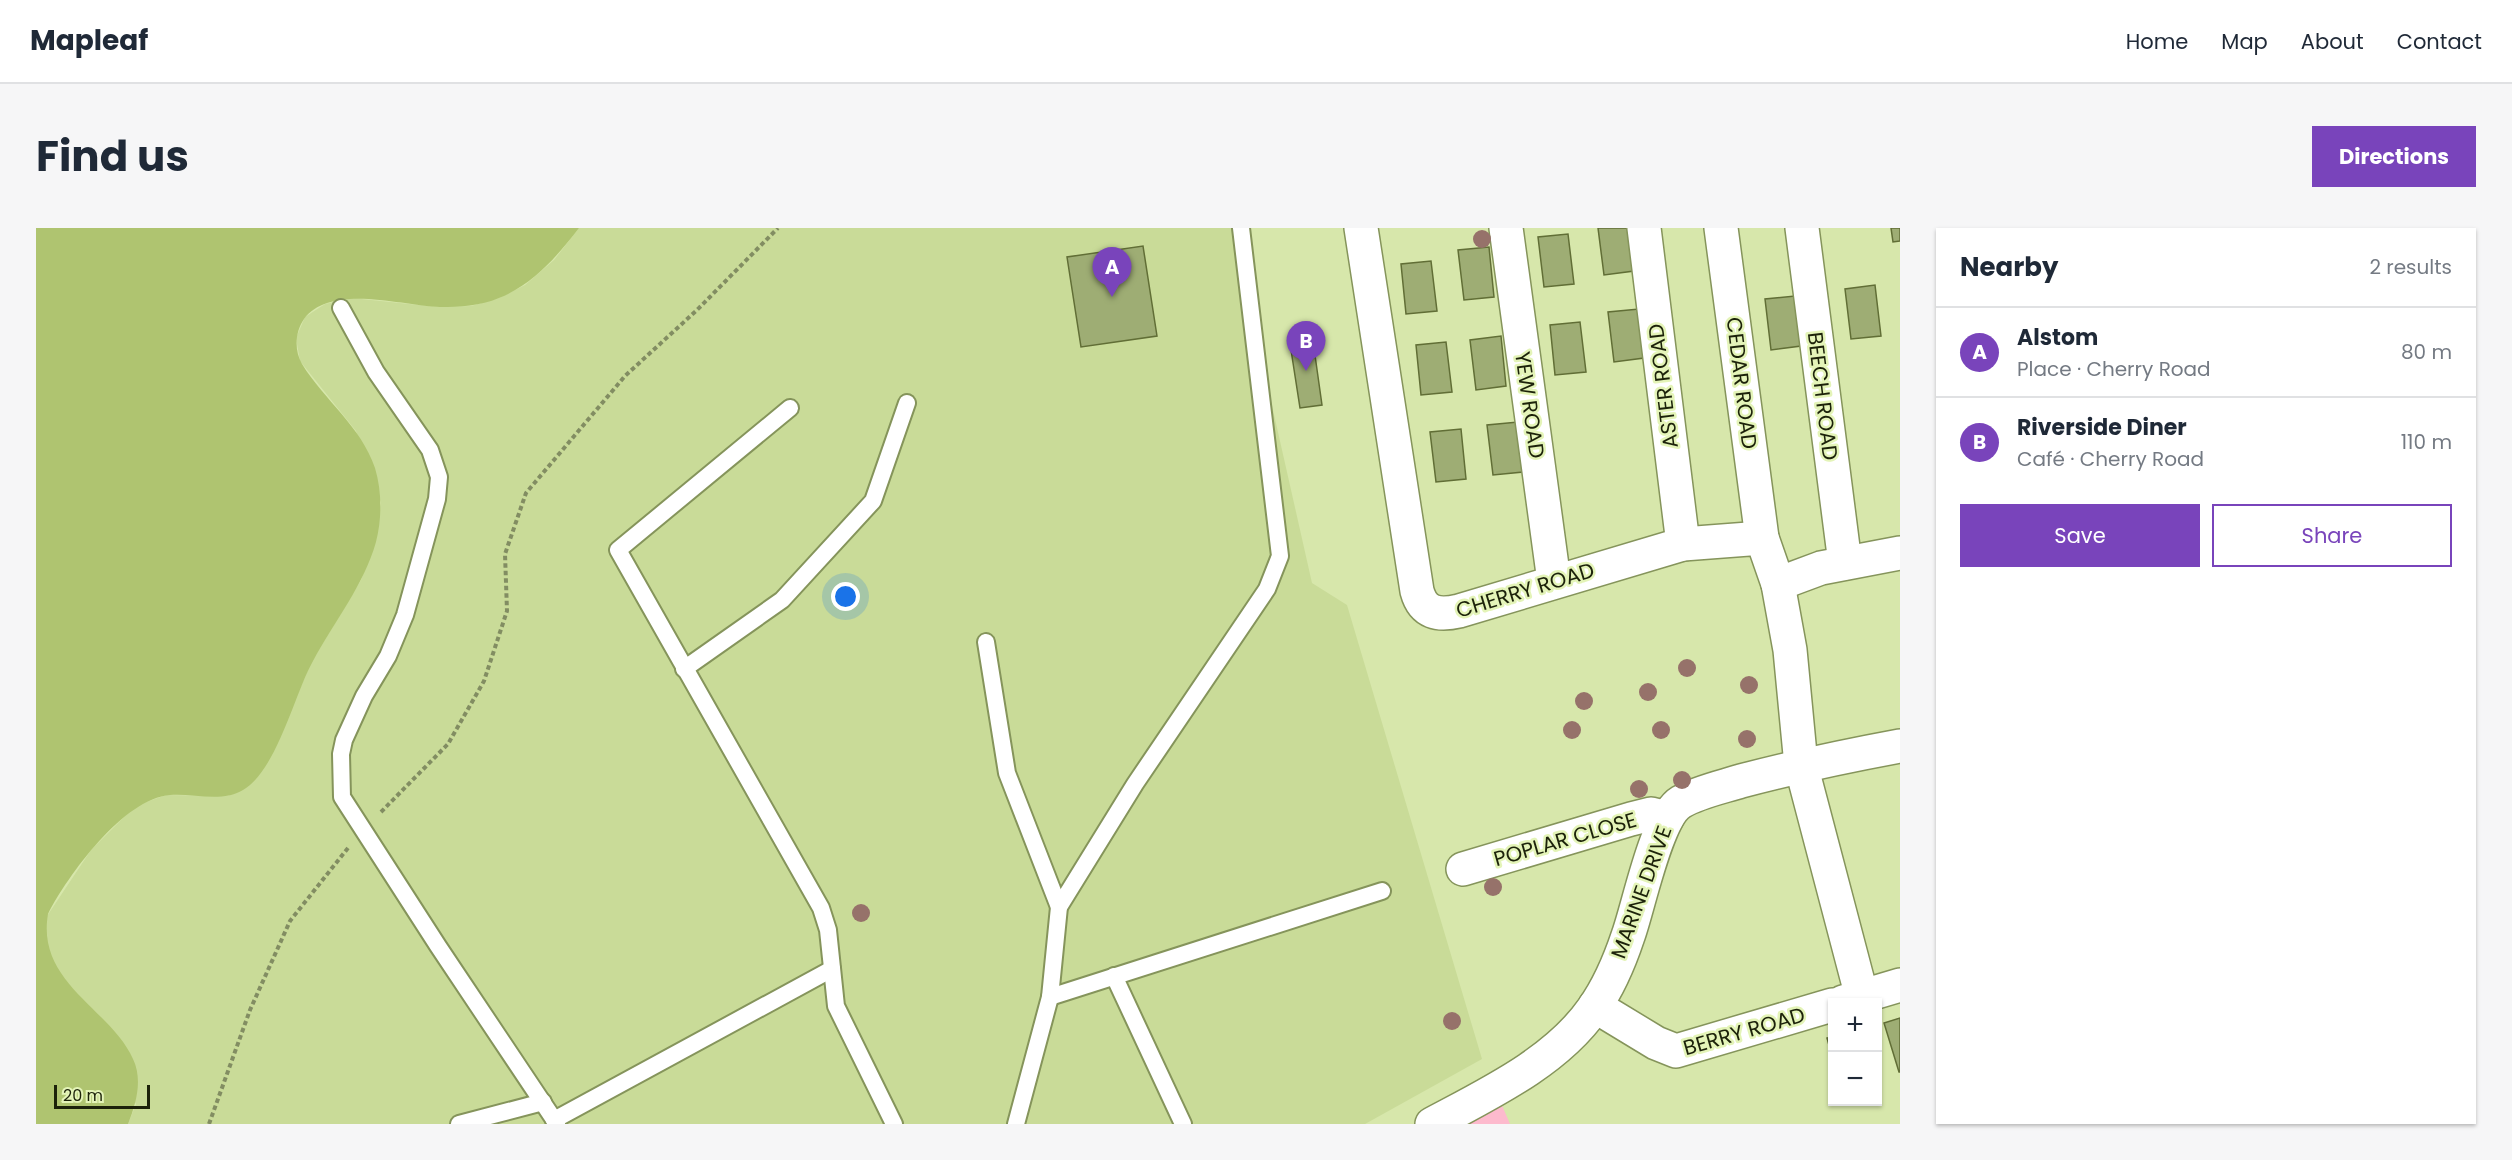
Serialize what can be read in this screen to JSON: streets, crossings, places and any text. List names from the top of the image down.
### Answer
{
  "streets": {
    "street": [
      "CEDAR ROAD",
      "ASTER ROAD",
      "BEECH ROAD",
      "YEW ROAD",
      "CHERRY ROAD",
      "POPLAR CLOSE",
      "MARINE DRIVE",
      "BERRY ROAD"
    ]
  },
  "crossings": [
    ["CEDAR ROAD", "CHERRY ROAD"],
    ["ASTER ROAD", "CHERRY ROAD"],
    ["YEW ROAD", "CHERRY ROAD"],
    ["POPLAR CLOSE", "MARINE DRIVE"],
    ["MARINE DRIVE", "BERRY ROAD"]
  ],
  "scale_bar": "20 m",
  "page": {
    "header": "Mapleaf",
    "nav": [
      "Home",
      "Map",
      "About",
      "Contact"
    ],
    "title": "Find us",
    "buttons": [
      "Directions",
      ["Save", "Share"]
    ],
    "heading": ["Nearby", "2 results"],
    "pins": ["A", "B"],
    "list": [
      {
        "mark": "A",
        "name": "Alstom",
        "note": "Place · Cherry Road",
        "value": "80 m"
      },
      {
        "mark": "B",
        "name": "Riverside Diner",
        "note": "Café · Cherry Road",
        "value": "110 m"
      }
    ],
    "map_buttons": ["+", "−"],
    "scale": "20 m"
  }
}
